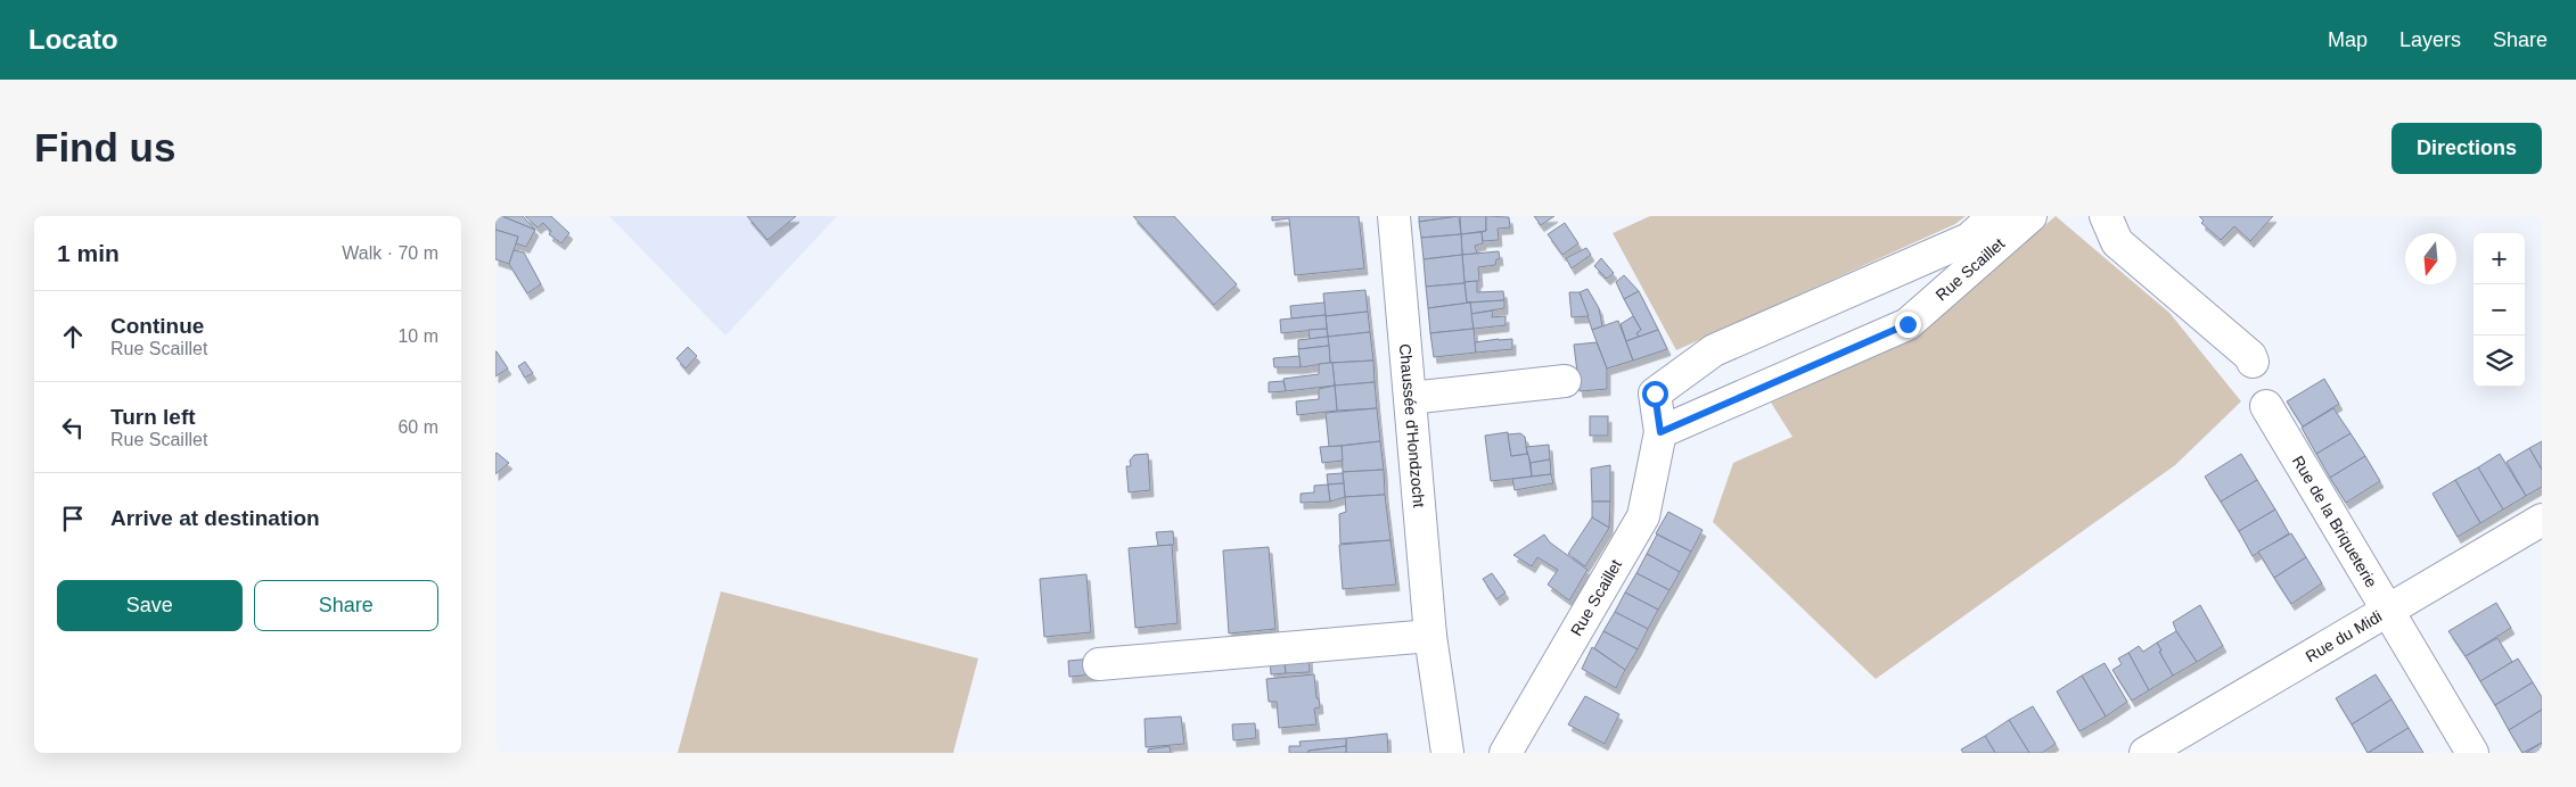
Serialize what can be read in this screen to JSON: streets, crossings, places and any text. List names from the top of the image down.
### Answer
{
  "streets": {
    "street": [
      "Rue Scaillet",
      "Chaussée d'Hondzocht",
      "Rue de la Briqueterie",
      "Rue du Midi"
    ]
  },
  "crossings": [
    ["Rue de la Briqueterie", "Rue du Midi"]
  ],
  "north": "bottom",
  "page": {
    "header": "Locato",
    "nav": ["Map", "Layers", "Share"],
    "buttons": [
      "Directions",
      ["Save", "Share"]
    ],
    "title": "Find us",
    "heading": ["1 min", "Walk · 70 m"],
    "map_buttons": ["+", "−"],
    "list": [
      ["Continue", "Rue Scaillet", "10 m"],
      ["Turn left", "Rue Scaillet", "60 m"],
      "Arrive at destination"
    ]
  }
}
